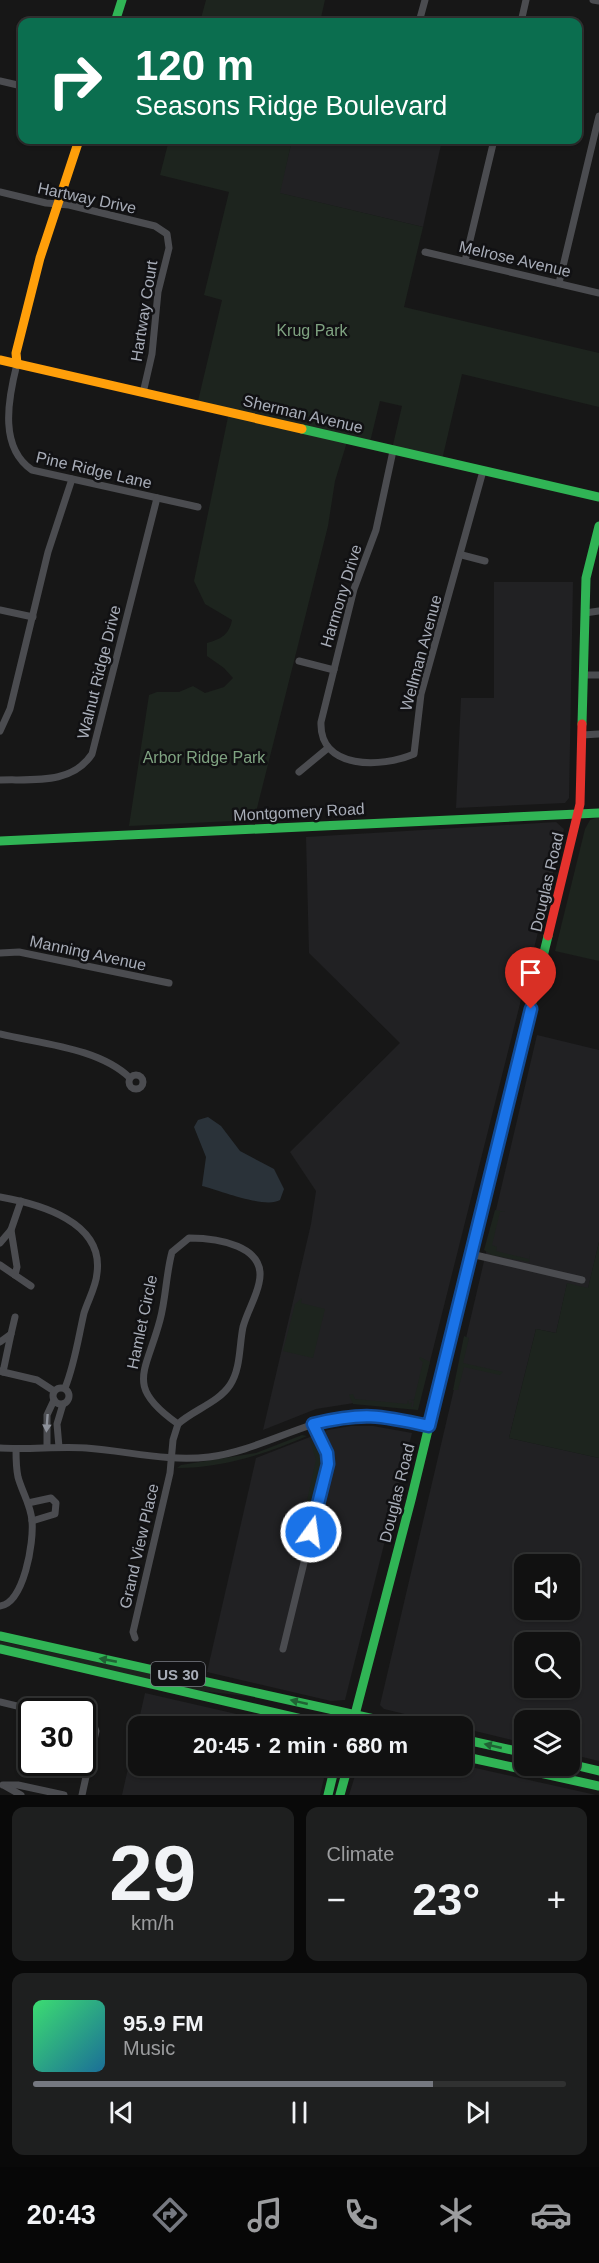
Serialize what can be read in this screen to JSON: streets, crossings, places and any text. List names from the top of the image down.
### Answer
{
  "streets": {
    "street": [
      "Hartway Drive",
      "Melrose Avenue",
      "Hartway Court",
      "Sherman Avenue",
      "Pine Ridge Lane",
      "Harmony Drive",
      "Wellman Avenue",
      "Walnut Ridge Drive",
      "Montgomery Road",
      "Douglas Road",
      "Manning Avenue",
      "Hamlet Circle",
      "Grand View Place",
      "US 30"
    ]
  },
  "crossings": [
    ["Hartway Drive", "Hartway Court"],
    ["Hartway Court", "Sherman Avenue"],
    ["Sherman Avenue", "Pine Ridge Lane"],
    ["Sherman Avenue", "Harmony Drive"],
    ["Sherman Avenue", "Wellman Avenue"],
    ["Pine Ridge Lane", "Walnut Ridge Drive"],
    ["Harmony Drive", "Wellman Avenue"],
    ["Montgomery Road", "Douglas Road"],
    ["Douglas Road", "US 30"]
  ],
  "parks": ["Krug Park", "Arbor Ridge Park"],
  "page": {
    "turn": ["120 m", "Seasons Ridge Boulevard"],
    "limit": "30",
    "trip": "20:45 · 2 min · 680 m",
    "tile": [
      ["29", "km/h"],
      "Climate"
    ],
    "heat": ["−", "23°", "+"],
    "song": ["95.9 FM", "Music"],
    "tabs": "20:43"
  }
}
